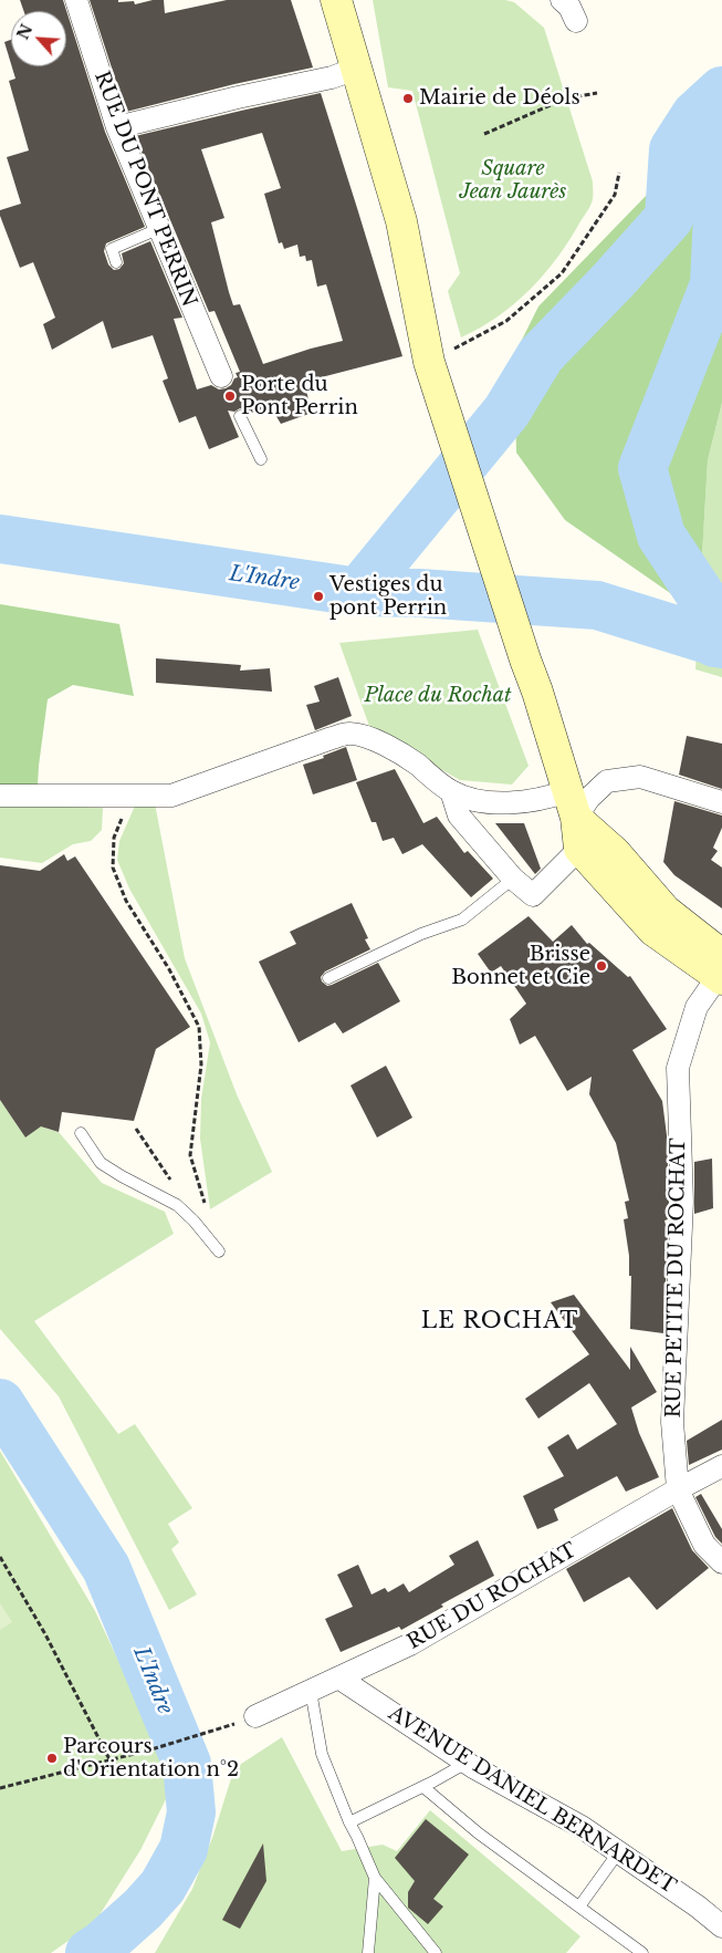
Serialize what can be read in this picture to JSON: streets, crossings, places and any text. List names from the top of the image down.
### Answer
{
  "streets": {
    "street": [
      "RUE DU PONT PERRIN",
      "RUE PETITE DU ROCHAT",
      "RUE DU ROCHAT",
      "AVENUE DANIEL BERNARDET"
    ]
  },
  "crossings": [
    ["RUE PETITE DU ROCHAT", "RUE DU ROCHAT"],
    ["RUE DU ROCHAT", "AVENUE DANIEL BERNARDET"]
  ],
  "districts": ["LE ROCHAT"],
  "water": ["L'Indre"],
  "parks": ["Square Jean Jaurès", "Place du Rochat"],
  "places": [
    "Mairie de Déols",
    "Porte du Pont Perrin",
    "Vestiges du pont Perrin",
    "Brisse Bonnet et Cie",
    "Parcours d'Orientation n°2"
  ],
  "north": "top left"
}
